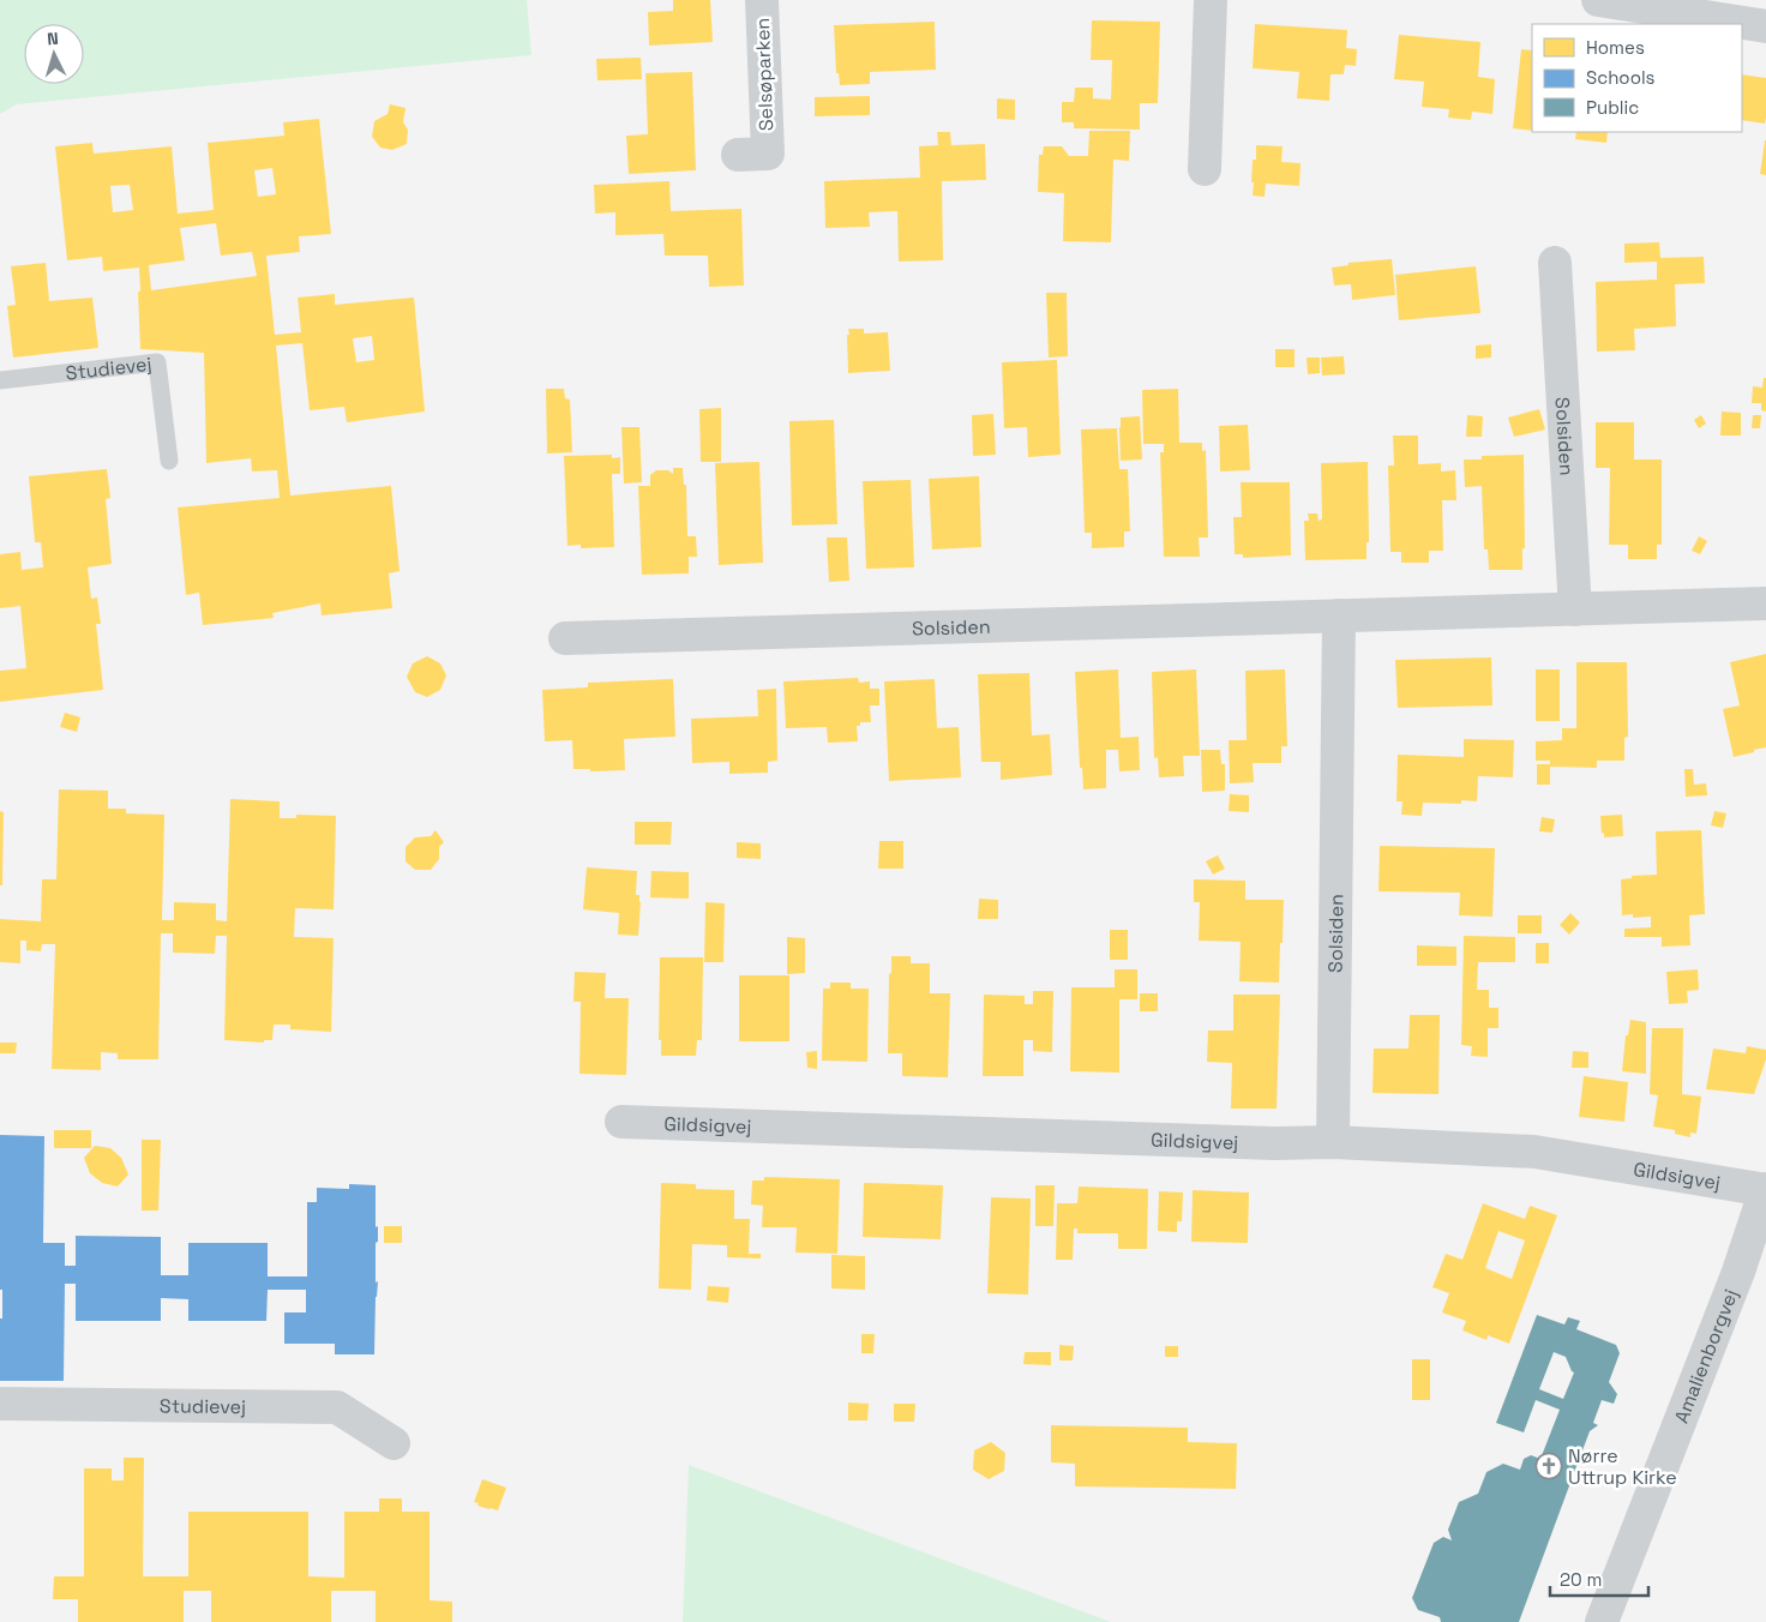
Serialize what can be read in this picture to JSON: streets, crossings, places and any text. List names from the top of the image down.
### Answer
{
  "streets": {
    "street": [
      "Selsøparken",
      "Studievej",
      "Solsiden",
      "Gildsigvej",
      "Amalienborgvej"
    ]
  },
  "crossings": [
    ["Solsiden", "Gildsigvej"],
    ["Gildsigvej", "Amalienborgvej"]
  ],
  "places": {
    "church": ["Nørre Uttrup Kirke"]
  },
  "legend": ["Homes", "Schools", "Public"],
  "scale_bar": "20 m",
  "north": "top"
}
